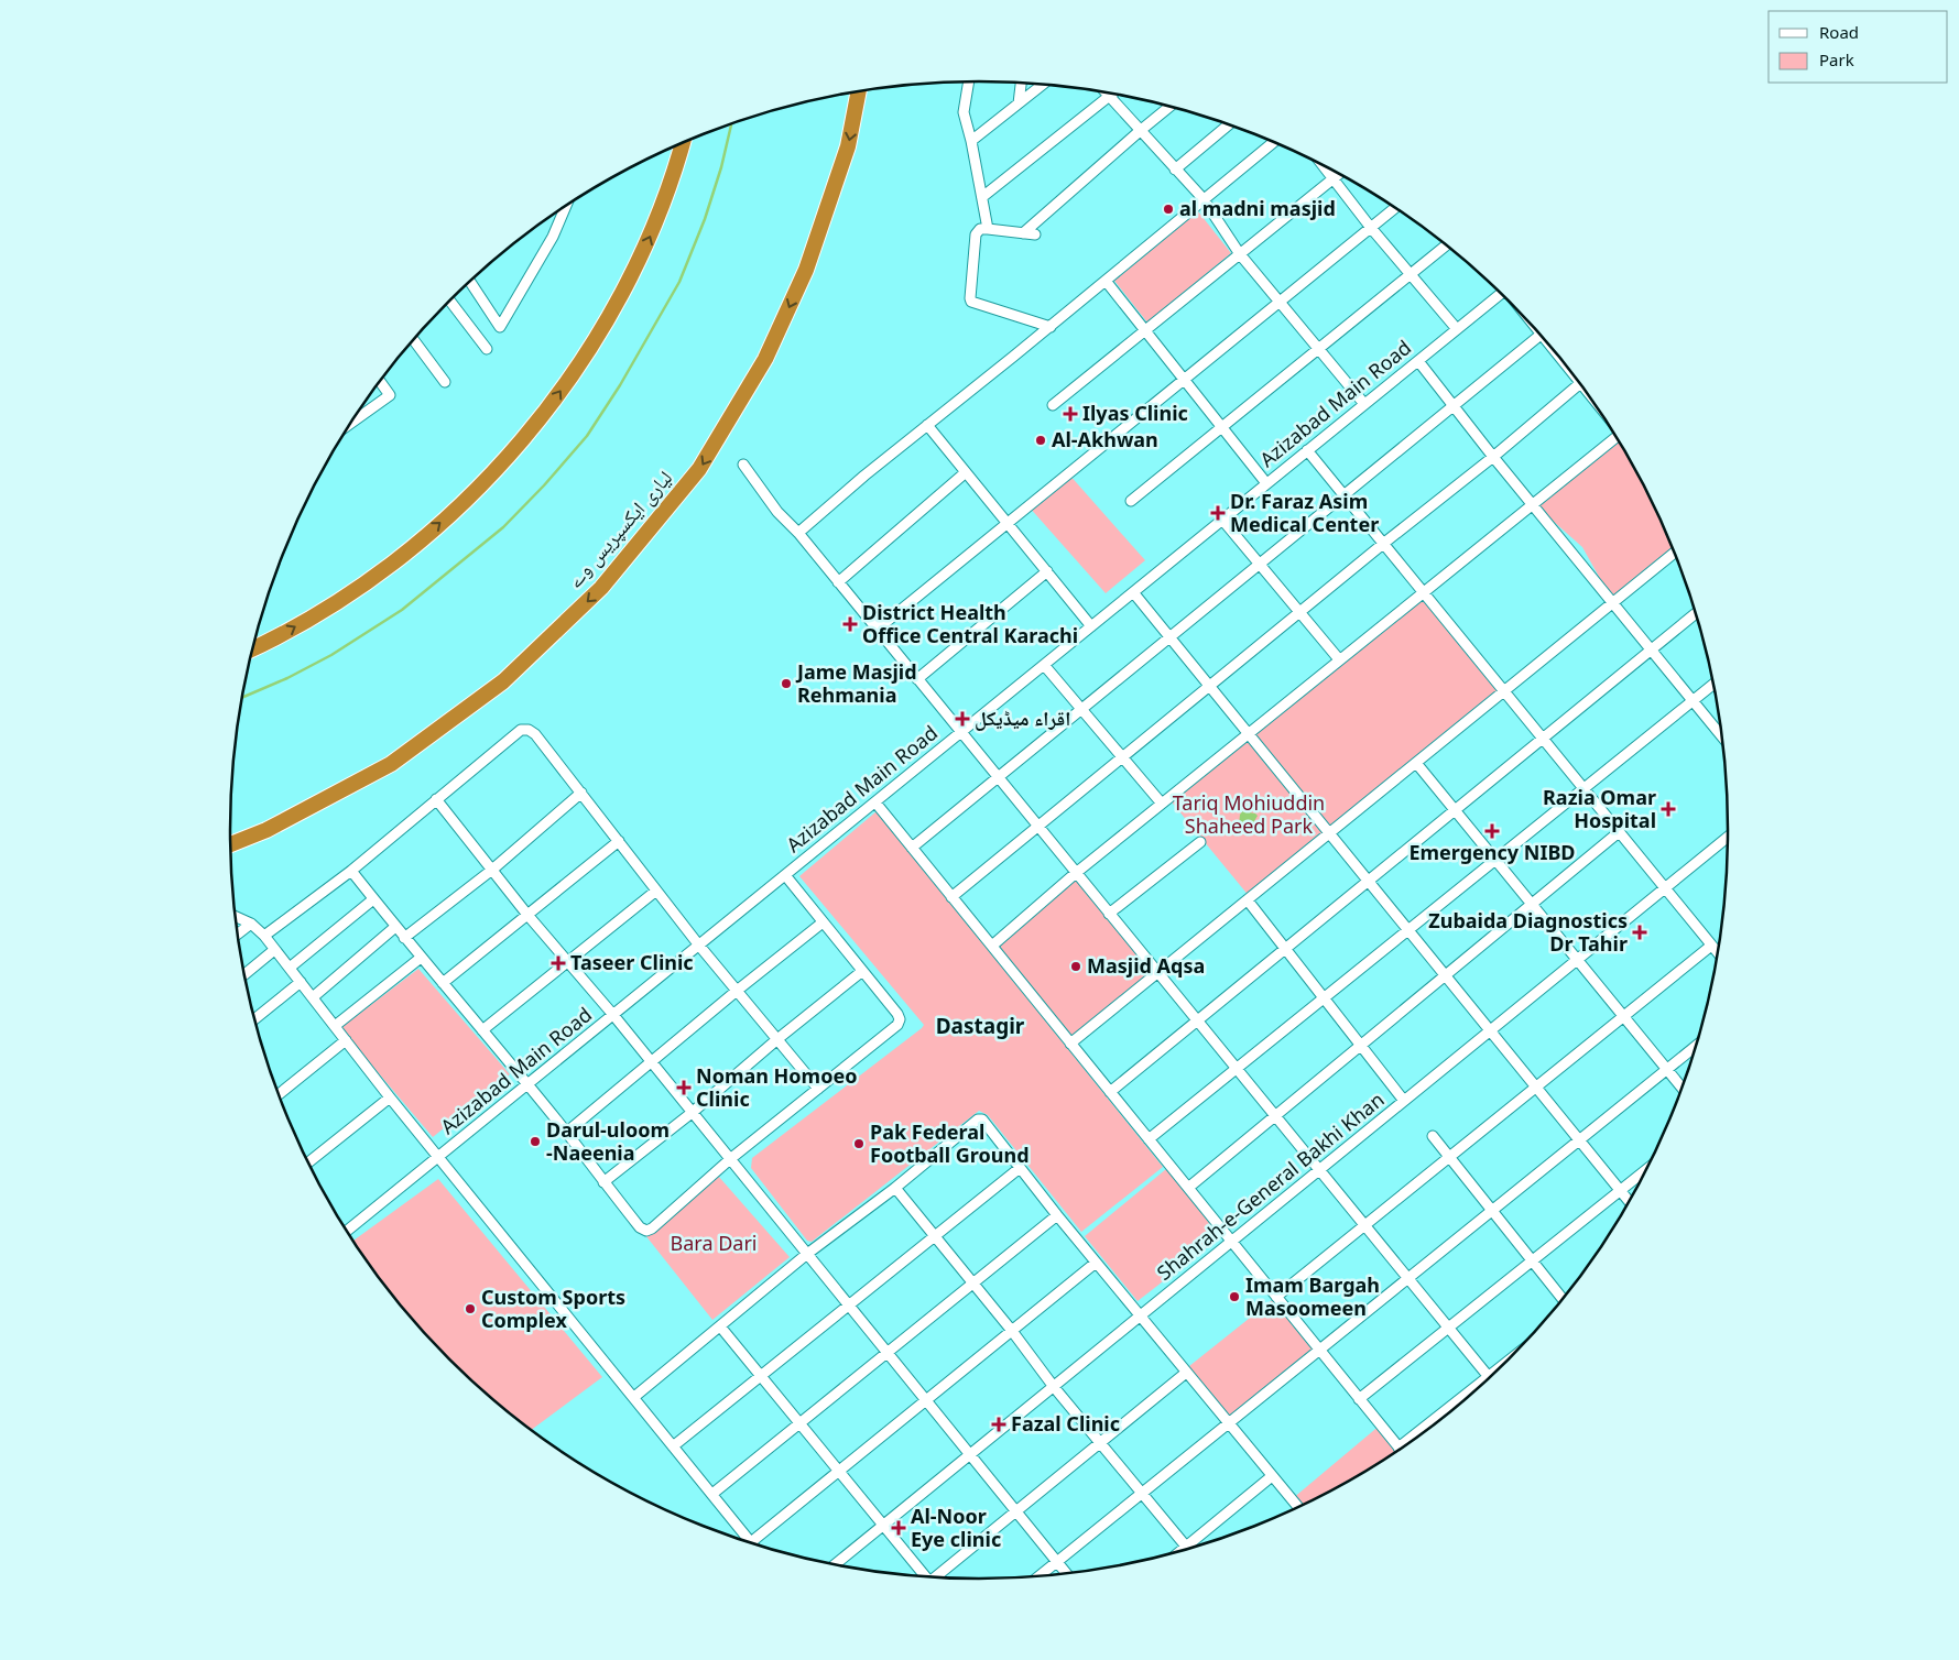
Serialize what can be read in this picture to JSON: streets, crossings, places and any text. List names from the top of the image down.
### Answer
{
  "streets": {
    "highway": ["لیاری ایکسپریس وے"],
    "street": ["Azizabad Main Road", "Shahrah-e-General Bakhi Khan"]
  },
  "one_way": ["لیاری ایکسپریس وے"],
  "districts": ["Dastagir"],
  "parks": ["Tariq Mohiuddin Shaheed Park", "Bara Dari"],
  "places": {
    "other": [
      "al madni masjid",
      "Al-Akhwan",
      "Jame Masjid Rehmania",
      "Masjid Aqsa",
      "Darul-uloom -Naeenia",
      "Pak Federal Football Ground",
      "Imam Bargah Masoomeen",
      "Custom Sports Complex"
    ],
    "health": [
      "Ilyas Clinic",
      "Dr. Faraz Asim Medical Center",
      "District Health Office Central Karachi",
      "اقراء میڈیکل",
      "Razia Omar Hospital",
      "Emergency NIBD",
      "Zubaida Diagnostics Dr Tahir",
      "Taseer Clinic",
      "Noman Homoeo Clinic",
      "Fazal Clinic",
      "Al-Noor Eye clinic"
    ]
  },
  "legend": ["Road", "Park"]
}
